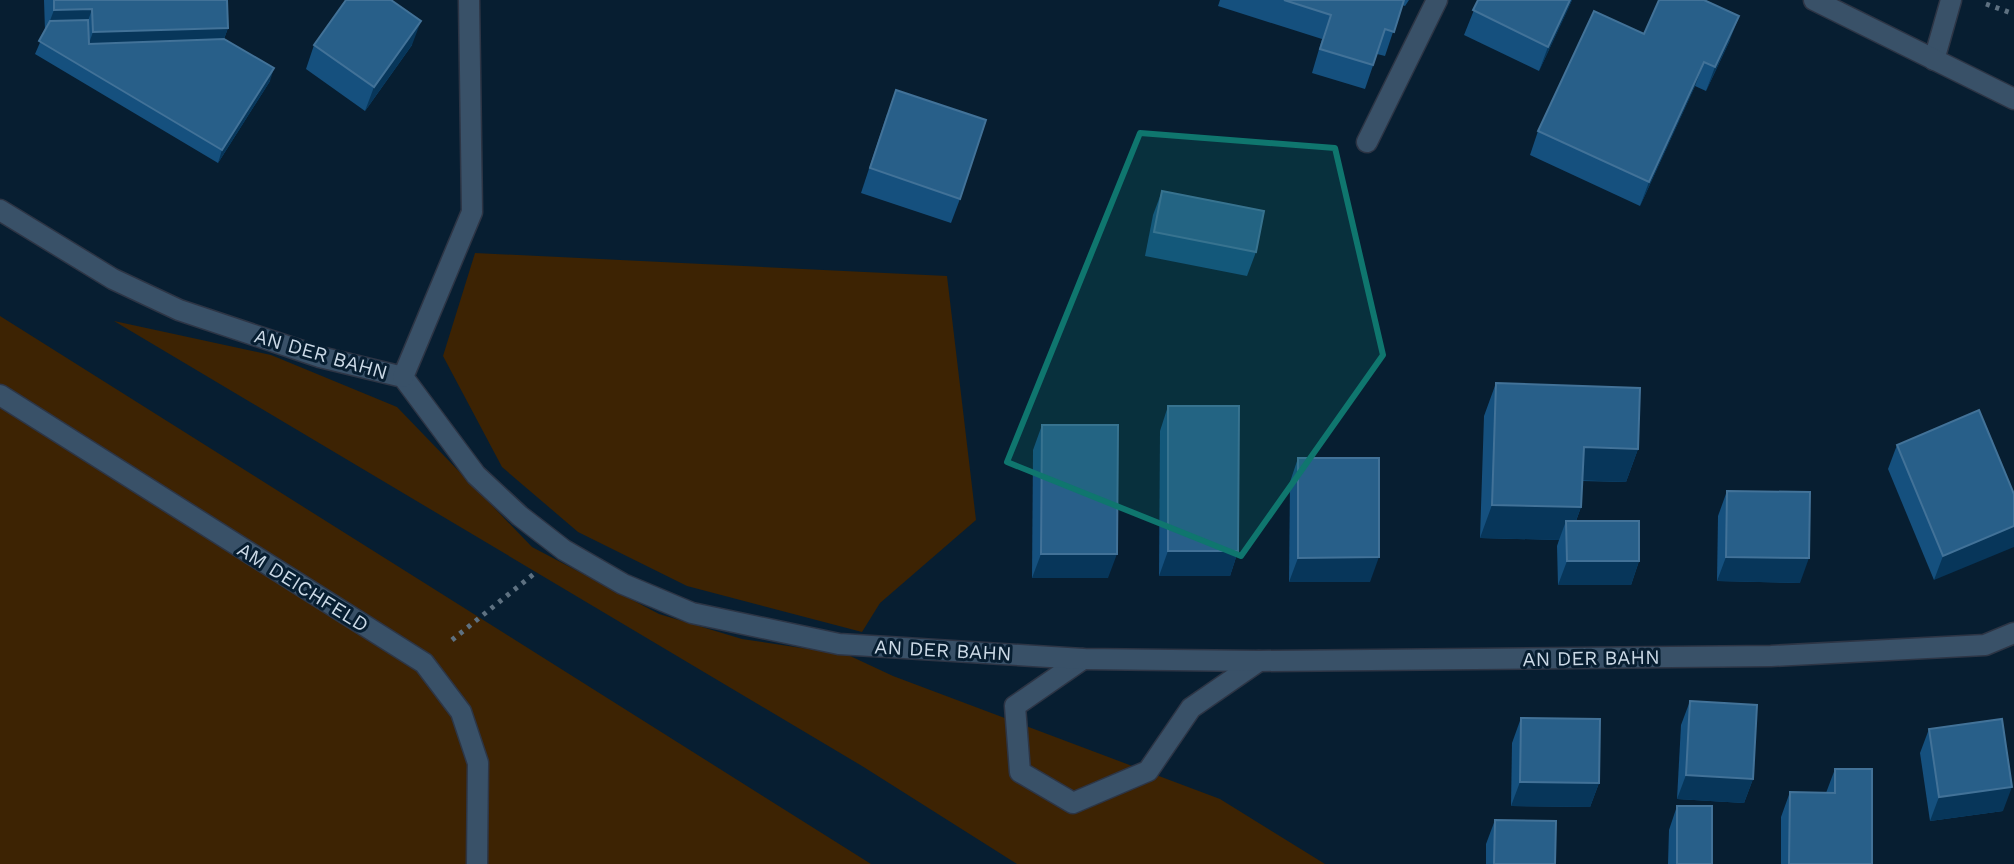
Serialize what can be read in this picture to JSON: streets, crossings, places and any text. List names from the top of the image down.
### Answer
{
  "streets": {
    "street": ["AN DER BAHN", "AM DEICHFELD"]
  }
}
